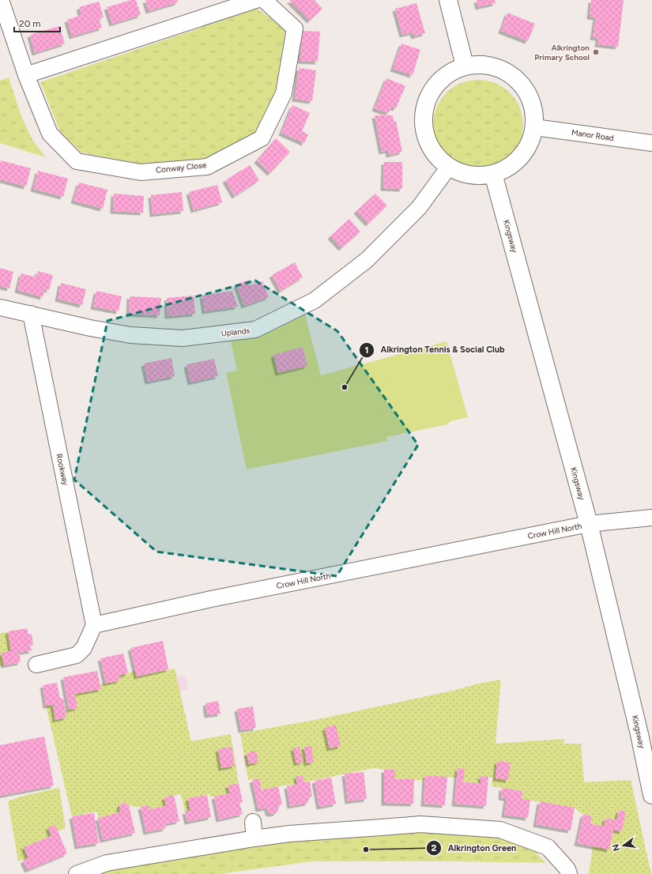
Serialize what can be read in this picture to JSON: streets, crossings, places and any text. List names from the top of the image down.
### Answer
{
  "streets": {
    "street": [
      "Manor Road",
      "Conway Close",
      "Kingsway",
      "Uplands",
      "Rookway",
      "Crow Hill North"
    ]
  },
  "crossings": [
    ["Manor Road", "Kingsway"],
    ["Manor Road", "Uplands"],
    ["Kingsway", "Uplands"],
    ["Kingsway", "Crow Hill North"],
    ["Uplands", "Rookway"],
    ["Rookway", "Crow Hill North"]
  ],
  "places": ["Alkrington Primary School", "Alkrington Tennis & Social Club", "Alkrington Green"],
  "scale_bar": "20 m",
  "north": "left"
}
